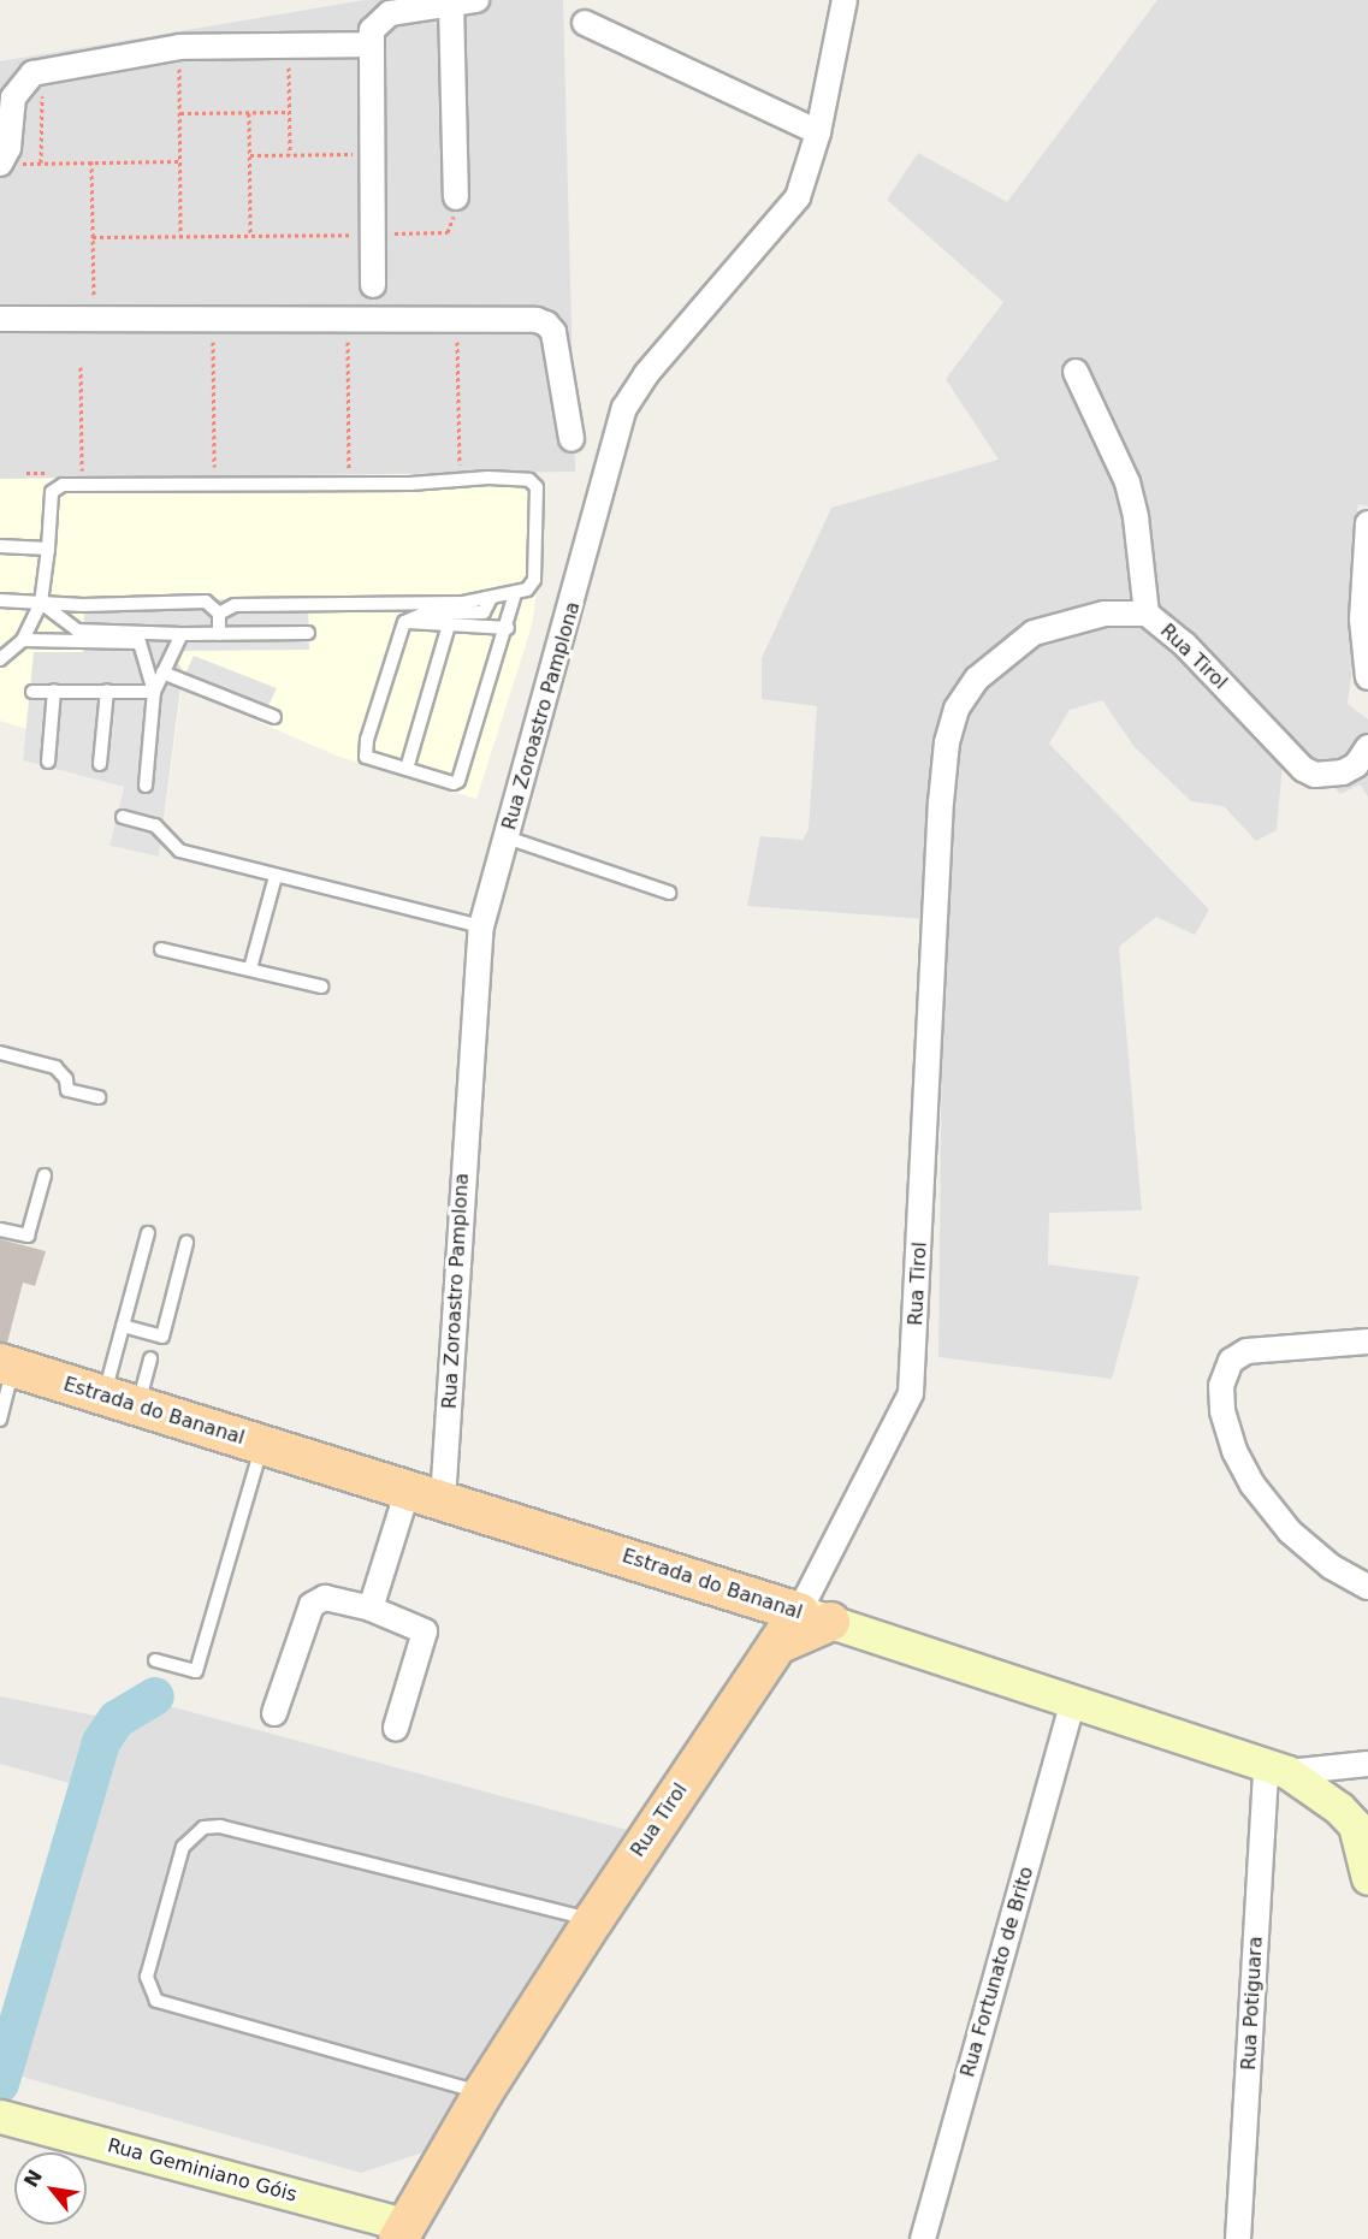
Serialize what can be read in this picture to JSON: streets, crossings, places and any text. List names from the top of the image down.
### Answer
{
  "streets": {
    "main road": ["Rua Tirol", "Estrada do Bananal"],
    "street": [
      "Rua Zoroastro Pamplona",
      "Rua Fortunato de Brito",
      "Rua Potiguara",
      "Rua Geminiano Góis"
    ]
  },
  "crossings": [
    ["Rua Tirol", "Estrada do Bananal"],
    ["Rua Tirol", "Rua Geminiano Góis"],
    ["Rua Zoroastro Pamplona", "Estrada do Bananal"],
    ["Estrada do Bananal", "Rua Fortunato de Brito"],
    ["Estrada do Bananal", "Rua Potiguara"]
  ],
  "north": "top left"
}
